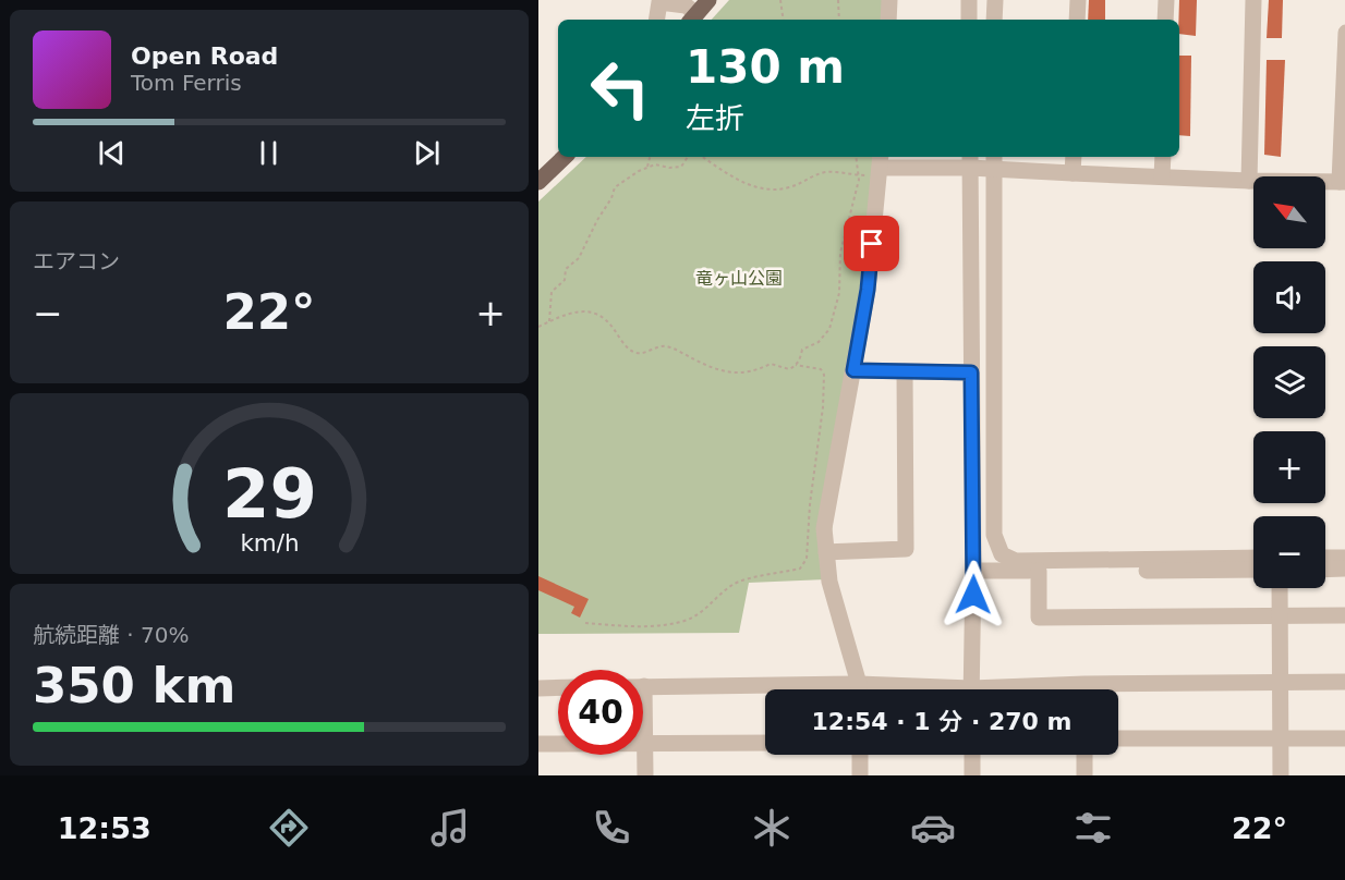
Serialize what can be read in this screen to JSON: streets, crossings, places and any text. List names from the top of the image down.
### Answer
{
  "parks": ["竜ヶ山公園"],
  "north": "top left",
  "page": {
    "turn": ["130 m", "左折"],
    "song": ["Open Road", "Tom Ferris"],
    "map_buttons": ["+", "−"],
    "tile": [
      "エアコン",
      ["航続距離 · 70%", "350 km"]
    ],
    "heat": ["−", "22°", "+"],
    "limit": "40",
    "trip": "12:54 · 1 分 · 270 m",
    "tabs": ["12:53", "22°"],
    "gauge": ["29", "km/h"]
  }
}
